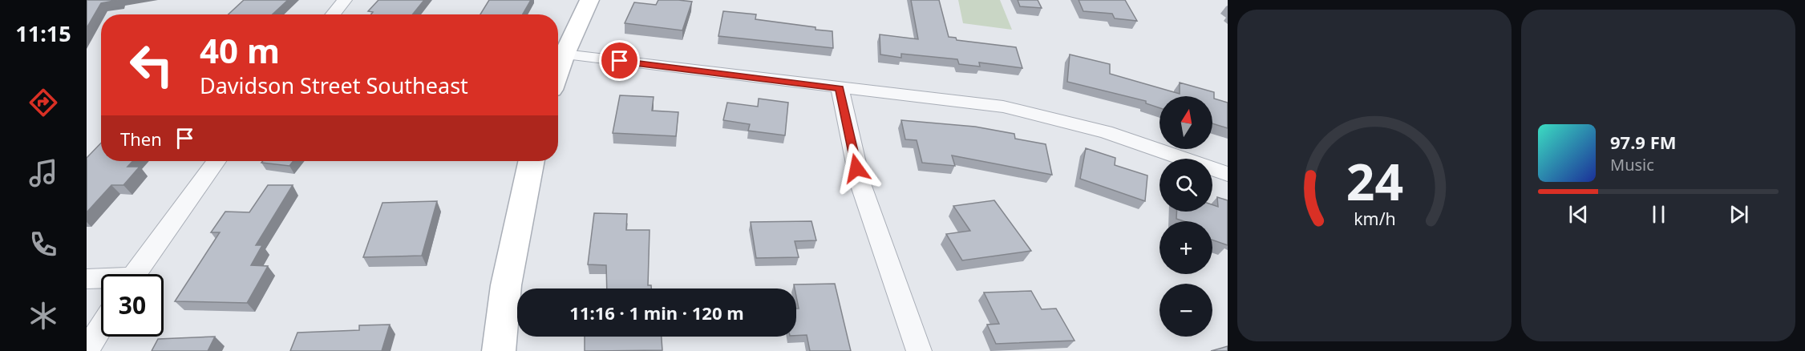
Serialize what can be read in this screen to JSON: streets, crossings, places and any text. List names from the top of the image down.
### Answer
{
  "north": "top",
  "page": {
    "tabs": "11:15",
    "turn": ["40 m", "Davidson Street Southeast"],
    "map_buttons": ["+", "−"],
    "then": "Then",
    "song": ["97.9 FM", "Music"],
    "limit": "30",
    "trip": "11:16 · 1 min · 120 m",
    "gauge": ["24", "km/h"]
  }
}
